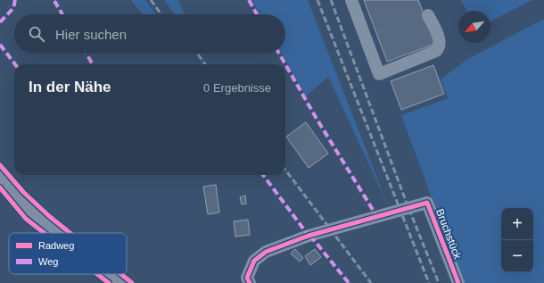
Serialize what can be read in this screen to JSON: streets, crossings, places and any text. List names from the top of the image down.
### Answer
{
  "streets": {
    "street": ["Bruchstück"]
  },
  "legend": ["Radweg", "Weg"],
  "north": "bottom left",
  "page": {
    "search": "Hier suchen",
    "heading": ["In der Nähe", "0 Ergebnisse"],
    "map_buttons": ["+", "−"]
  }
}
